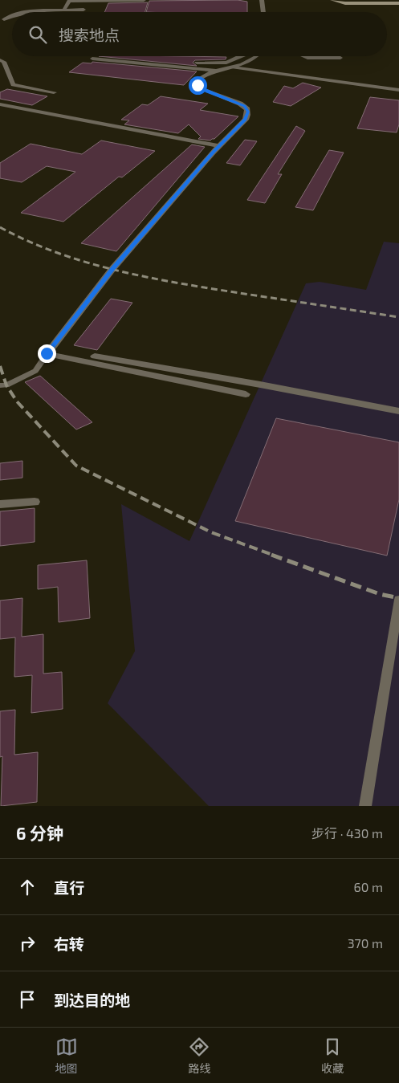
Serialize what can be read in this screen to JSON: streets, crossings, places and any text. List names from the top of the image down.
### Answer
{
  "page": {
    "search": "搜索地点",
    "heading": ["6 分钟", "步行 · 430 m"],
    "list": [
      ["直行", "60 m"],
      ["右转", "370 m"],
      "到达目的地"
    ],
    "nav": ["地图", "路线", "收藏"]
  }
}
